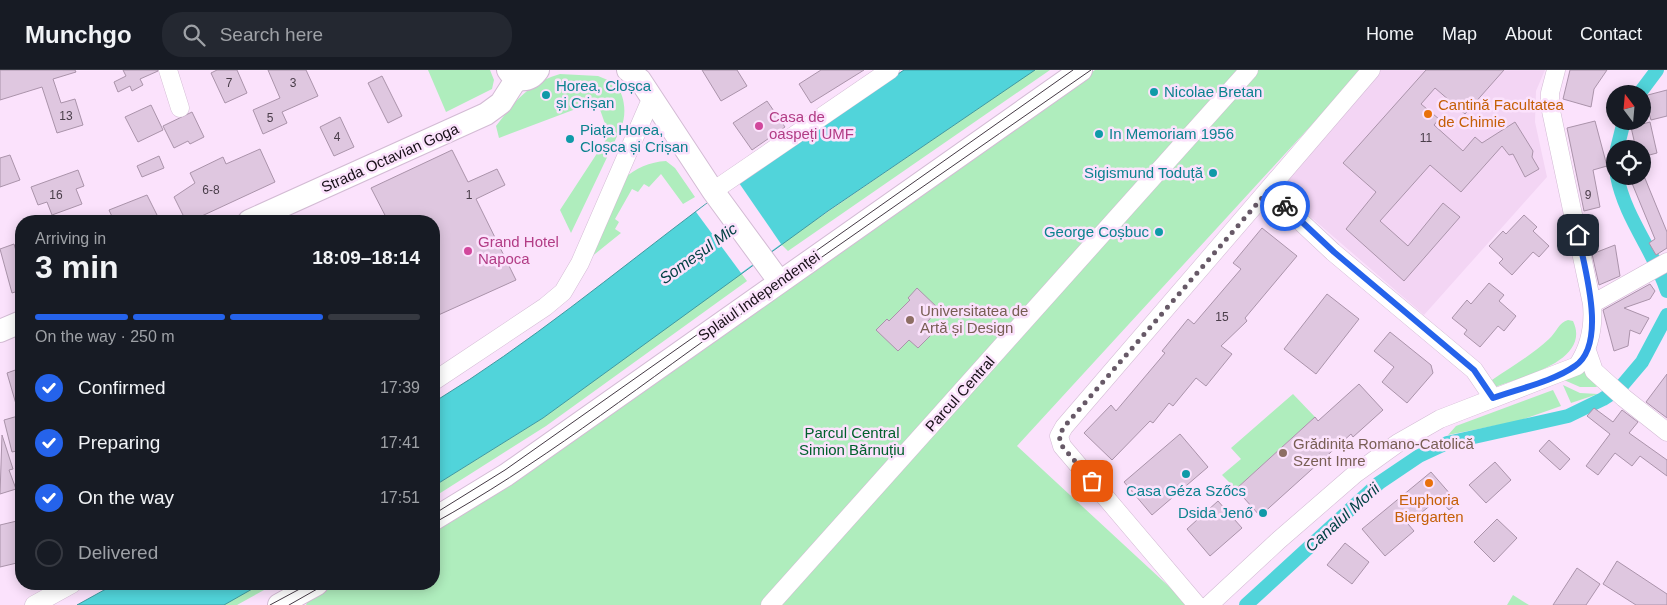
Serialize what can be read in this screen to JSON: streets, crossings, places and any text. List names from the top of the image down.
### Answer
{
  "streets": {
    "main road": ["Strada Octavian Goga", "Splaiul Independenței"],
    "street": ["Parcul Central"]
  },
  "water": ["Someșul Mic", "Canalul Morii"],
  "parks": ["Parcul Central Simion Bărnuțiu"],
  "places": [
    "Nicolae Bretan",
    "Horea, Cloșca și Crișan",
    "Cantină Facultatea de Chimie",
    "Casa de oaspeți UMF",
    "In Memoriam 1956",
    "Piața Horea, Cloșca și Crișan",
    "Sigismund Toduță",
    "George Coșbuc",
    "Grand Hotel Napoca",
    "Universitatea de Artă și Design",
    "Grădinița Romano-Catolică Szent Imre",
    "Casa Géza Szőcs",
    "Euphoria Biergarten",
    "Dsida Jenő"
  ],
  "house_numbers": [
    "7",
    "3",
    "13",
    "5",
    "4",
    "11",
    "6-8",
    "16",
    "1",
    "9",
    "15"
  ],
  "north": "top",
  "page": {
    "header": "Munchgo",
    "search": "Search here",
    "nav": [
      "Home",
      "Map",
      "About",
      "Contact"
    ],
    "heading": ["3 min", "Arriving in", "18:09–18:14"],
    "bar": "On the way · 250 m",
    "list": [
      ["Confirmed", "17:39"],
      ["Preparing", "17:41"],
      ["On the way", "17:51"],
      "Delivered"
    ]
  }
}
